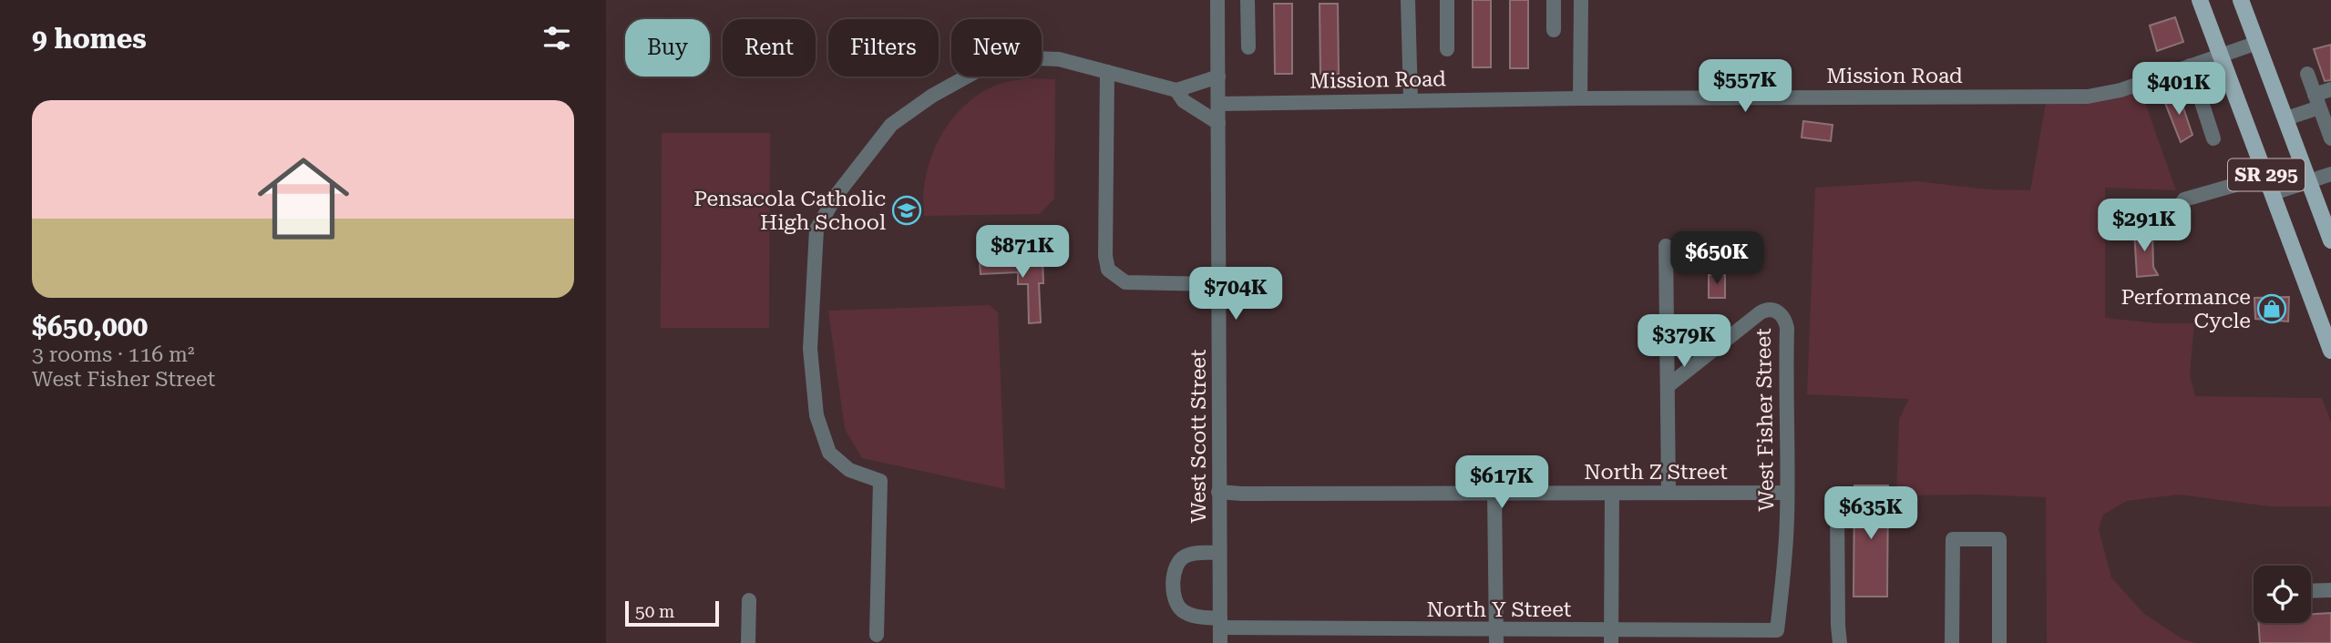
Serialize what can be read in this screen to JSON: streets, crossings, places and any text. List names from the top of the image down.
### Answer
{
  "streets": {
    "main road": ["SR 295"],
    "street": [
      "Mission Road",
      "West Fisher Street",
      "West Scott Street",
      "North Z Street",
      "North Y Street"
    ]
  },
  "crossings": [
    ["Mission Road", "SR 295"],
    ["Mission Road", "West Scott Street"],
    ["West Fisher Street", "North Z Street"],
    ["West Fisher Street", "North Y Street"],
    ["West Scott Street", "North Z Street"],
    ["West Scott Street", "North Y Street"]
  ],
  "places": {
    "school or university": ["Pensacola Catholic High School"],
    "shop": ["Performance Cycle"]
  },
  "scale_bar": "50 m",
  "page": {
    "heading": "9 homes",
    "chip": [
      "Buy",
      "Rent",
      "Filters",
      "New"
    ],
    "price": [
      "$557K",
      "$401K",
      "$291K",
      "$871K",
      "$650K",
      "$704K",
      "$379K",
      "$617K",
      "$635K"
    ],
    "list": [
      {
        "name": "$650,000",
        "note": "3 rooms · 116 m² · West Fisher Street"
      }
    ],
    "scale": "50 m"
  }
}
